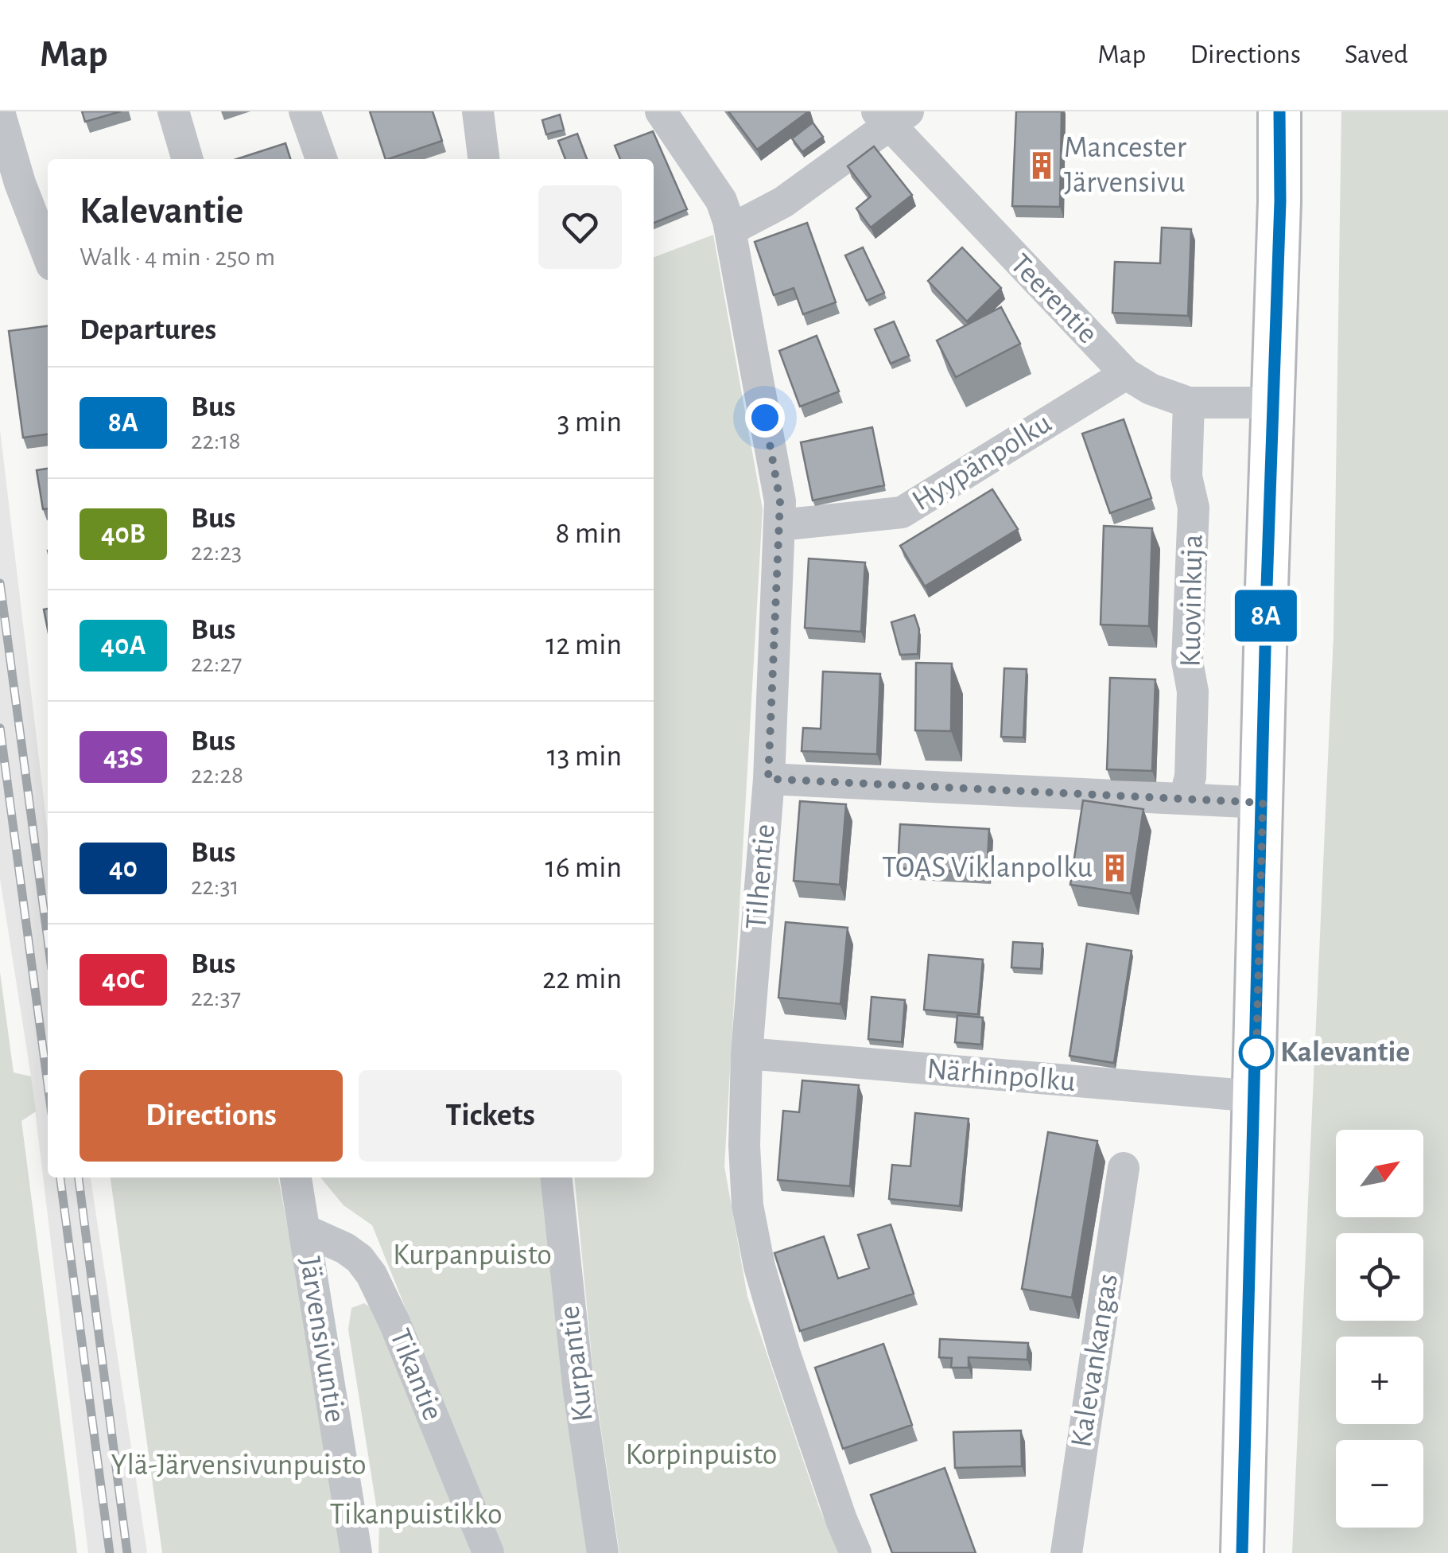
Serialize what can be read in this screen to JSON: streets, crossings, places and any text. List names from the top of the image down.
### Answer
{
  "streets": {
    "street": [
      "Teerentie",
      "Hyypänpolku",
      "Kuovinkuja",
      "Tilhentie",
      "Närhinpolku",
      "Järvensivuntie",
      "Kalevankangas",
      "Kurpantie",
      "Tikantie"
    ]
  },
  "crossings": [
    ["Teerentie", "Hyypänpolku"],
    ["Teerentie", "Kuovinkuja"],
    ["Hyypänpolku", "Tilhentie"],
    ["Tilhentie", "Närhinpolku"],
    ["Järvensivuntie", "Tikantie"]
  ],
  "parks": [
    "Kurpanpuisto",
    "Korpinpuisto",
    "Ylä-Järvensivunpuisto",
    "Tikanpuistikko"
  ],
  "places": {
    "building": ["Mancester Järvensivu", "TOAS Viklanpolku"],
    "other": ["Kalevantie"]
  },
  "lines": ["bus line 8A"],
  "north": "top right",
  "page": {
    "header": "Map",
    "nav": ["Map", "Directions", "Saved"],
    "on_map": "8A",
    "heading": [
      ["Kalevantie", "Walk · 4 min · 250 m"],
      "Departures"
    ],
    "list": [
      {
        "mark": "8A",
        "name": "Bus",
        "note": "22:18",
        "value": "3 min"
      },
      {
        "mark": "40B",
        "name": "Bus",
        "note": "22:23",
        "value": "8 min"
      },
      {
        "mark": "40A",
        "name": "Bus",
        "note": "22:27",
        "value": "12 min"
      },
      {
        "mark": "43S",
        "name": "Bus",
        "note": "22:28",
        "value": "13 min"
      },
      {
        "mark": "40",
        "name": "Bus",
        "note": "22:31",
        "value": "16 min"
      },
      {
        "mark": "40C",
        "name": "Bus",
        "note": "22:37",
        "value": "22 min"
      }
    ],
    "buttons": ["Directions", "Tickets"],
    "map_buttons": ["+", "−"]
  }
}
